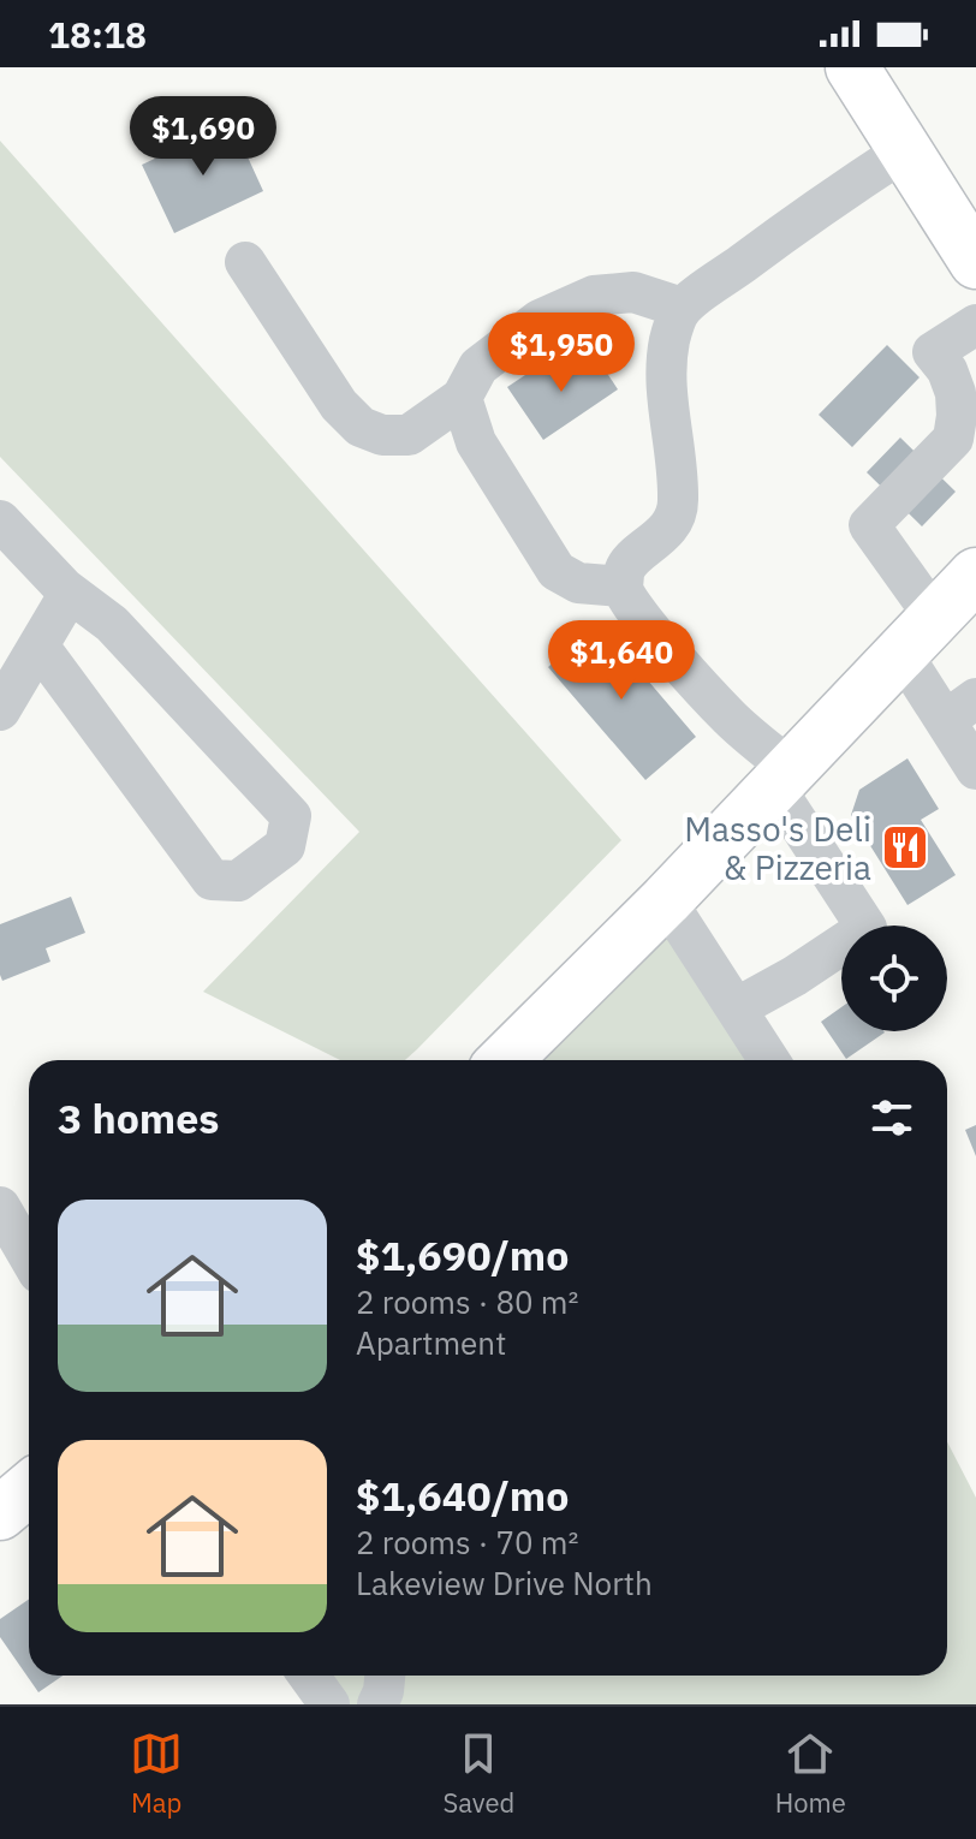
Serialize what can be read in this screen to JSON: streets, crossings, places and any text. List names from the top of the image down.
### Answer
{
  "places": {
    "restaurant": ["Masso's Deli & Pizzeria"]
  },
  "page": {
    "status": "18:18",
    "price": ["$1,690", "$1,950", "$1,640"],
    "heading": "3 homes",
    "list": [
      {
        "name": "$1,690/mo",
        "note": "2 rooms · 80 m² · Apartment"
      },
      {
        "name": "$1,640/mo",
        "note": "2 rooms · 70 m² · Lakeview Drive North"
      }
    ],
    "tabs": ["Map", "Saved", "Home"]
  }
}
